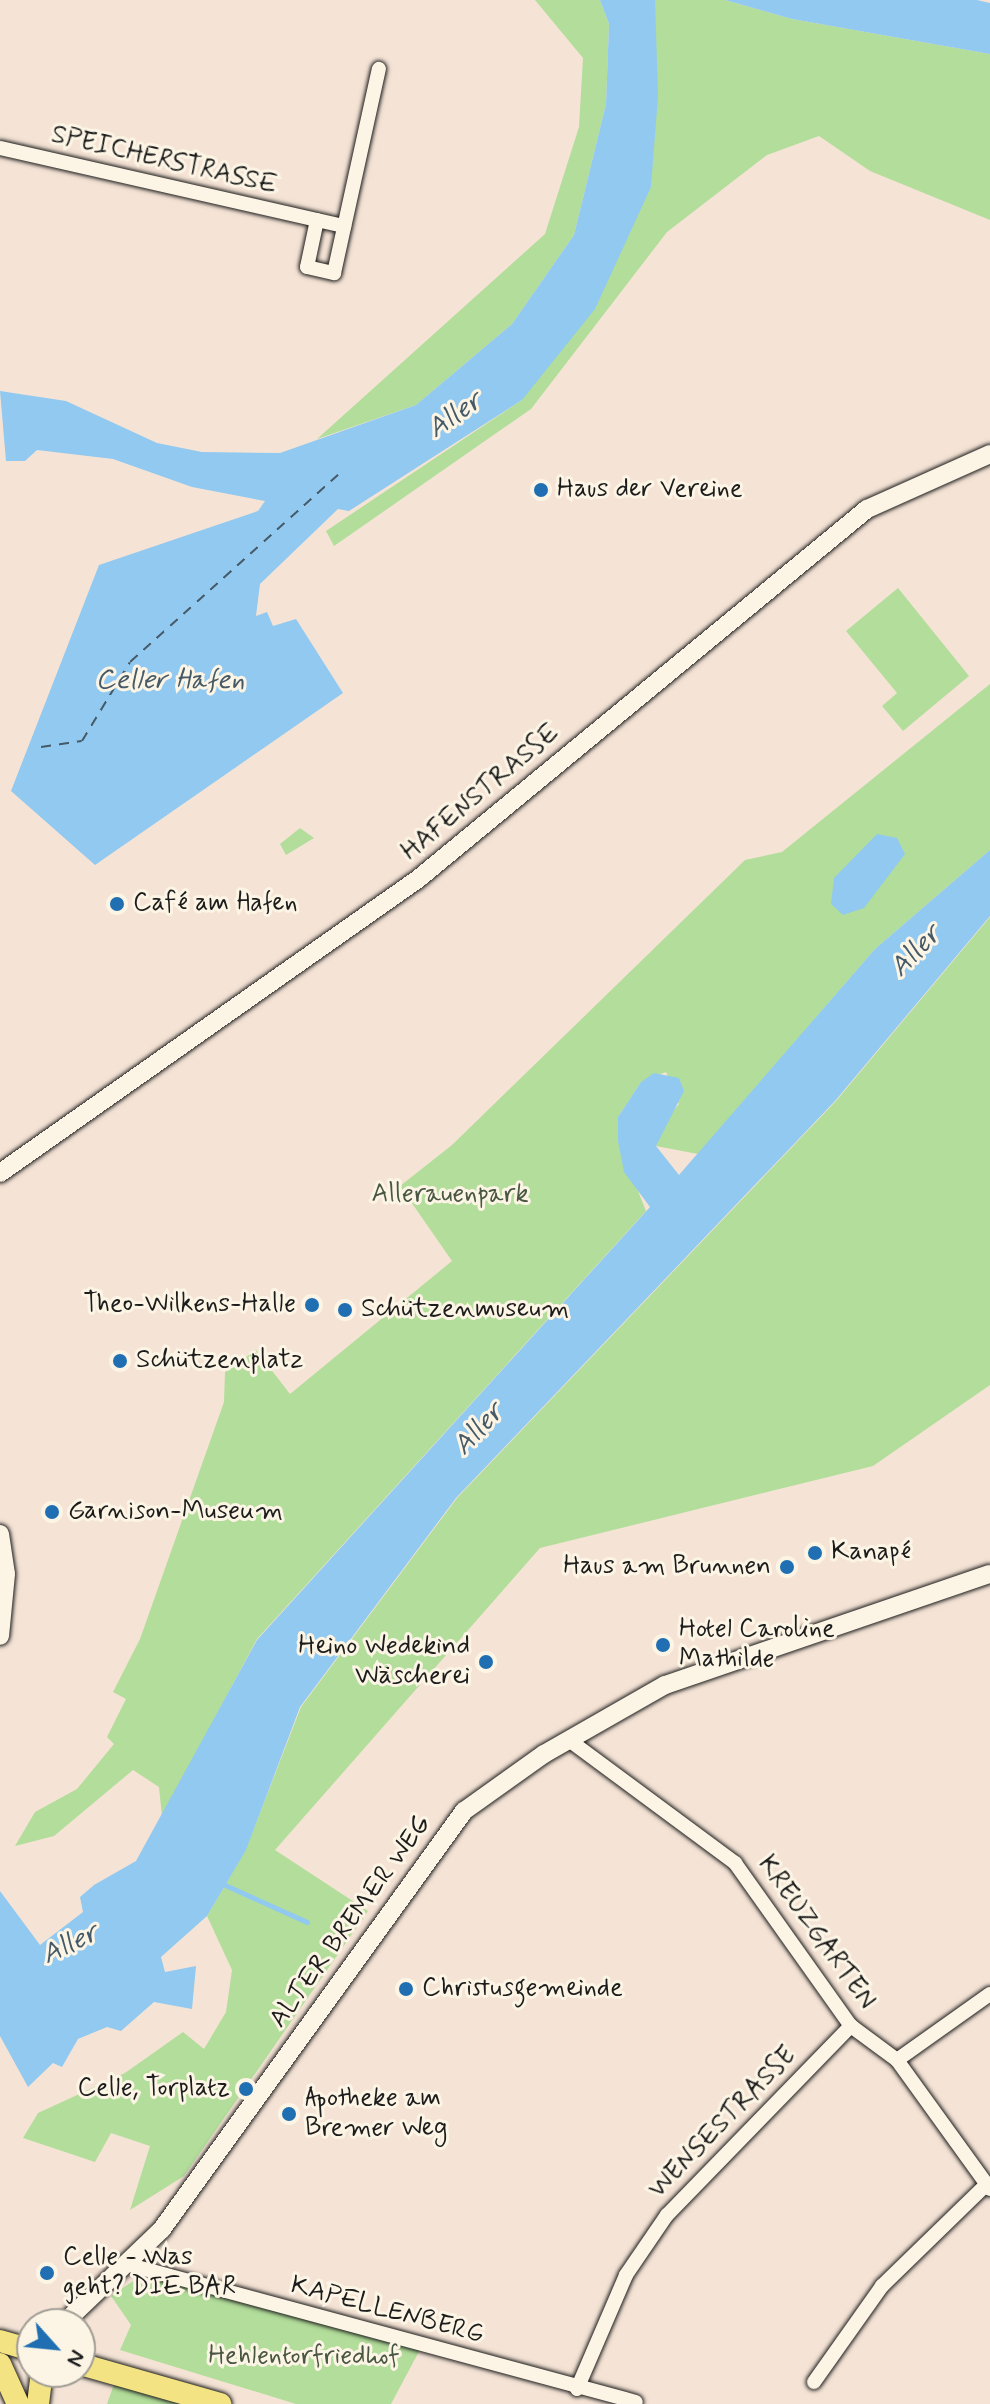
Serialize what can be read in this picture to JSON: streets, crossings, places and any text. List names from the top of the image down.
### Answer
{
  "streets": {
    "street": [
      "SPEICHERSTRASSE",
      "HAFENSTRASSE",
      "ALTER BREMER WEG",
      "KREUZGARTEN",
      "WENSESTRASSE",
      "KAPELLENBERG"
    ]
  },
  "crossings": [
    ["ALTER BREMER WEG", "KREUZGARTEN"],
    ["ALTER BREMER WEG", "KAPELLENBERG"],
    ["KREUZGARTEN", "WENSESTRASSE"],
    ["WENSESTRASSE", "KAPELLENBERG"]
  ],
  "water": ["Aller", "Celler Hafen"],
  "parks": ["Allerauenpark", "Hehlentorfriedhof"],
  "places": [
    "Haus der Vereine",
    "Café am Hafen",
    "Theo-Wilkens-Halle",
    "Schützenmuseum",
    "Schützenplatz",
    "Garnison-Museum",
    "Kanapé",
    "Haus am Brunnen",
    "Hotel Caroline Mathilde",
    "Heino Wedekind Wäscherei",
    "Christusgemeinde",
    "Celle, Torplatz",
    "Apotheke am Bremer Weg",
    "Celle - Was geht? DIE BAR"
  ],
  "north": "bottom right"
}
